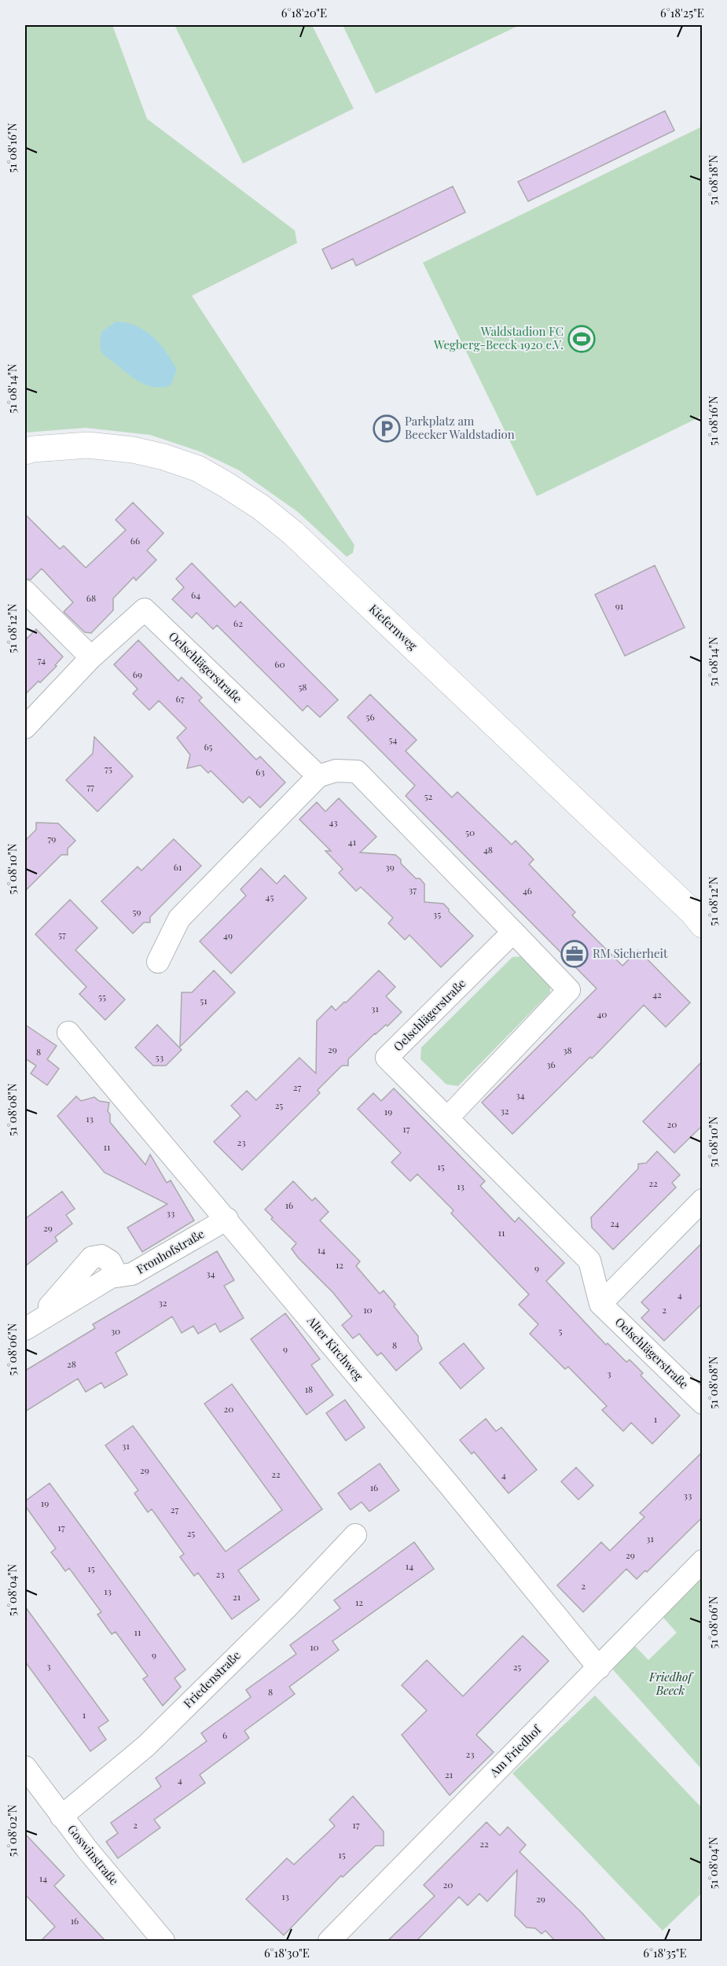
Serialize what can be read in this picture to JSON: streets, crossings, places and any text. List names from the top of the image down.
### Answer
{
  "streets": {
    "street": [
      "Kiefernweg",
      "Oelschlägerstraße",
      "Fronhofstraße",
      "Alter Kirchweg",
      "Friedenstraße",
      "Am Friedhof",
      "Goswinstraße"
    ]
  },
  "crossings": [
    ["Fronhofstraße", "Alter Kirchweg"],
    ["Alter Kirchweg", "Am Friedhof"],
    ["Friedenstraße", "Goswinstraße"]
  ],
  "parks": ["Friedhof Beeck"],
  "places": {
    "sports": ["Waldstadion FC Wegberg-Beeck 1920 e.V."],
    "parking": ["Parkplatz am Beecker Waldstadion"],
    "office": ["RM Sicherheit"]
  },
  "house_numbers": [
    "66",
    "64",
    "68",
    "91",
    "62",
    "74",
    "60",
    "69",
    "58",
    "67",
    "56",
    "54",
    "65",
    "75",
    "63",
    "77",
    "52",
    "43",
    "50",
    "79",
    "41",
    "48",
    "61",
    "39",
    "37",
    "46",
    "45",
    "59",
    "35",
    "57",
    "49",
    "42",
    "55",
    "51",
    "31",
    "40",
    "29",
    "38",
    "8",
    "53",
    "36",
    "27",
    "34",
    "25",
    "32",
    "19",
    "13",
    "20",
    "17",
    "23",
    "11",
    "15",
    "22",
    "13",
    "16",
    "33",
    "24",
    "29",
    "11",
    "14",
    "12",
    "9",
    "34",
    "4",
    "32",
    "10",
    "2",
    "30",
    "5",
    "8",
    "9",
    "28",
    "3",
    "18",
    "20",
    "1",
    "31",
    "29",
    "22",
    "4",
    "16",
    "33",
    "19",
    "27",
    "17",
    "25",
    "31",
    "29",
    "14",
    "15",
    "23",
    "2",
    "13",
    "21",
    "12",
    "11",
    "10",
    "9",
    "3",
    "25",
    "8",
    "1",
    "6",
    "23",
    "21",
    "4",
    "2",
    "17",
    "22",
    "15",
    "14",
    "20",
    "13",
    "29",
    "16"
  ],
  "coordinates": [
    "6°18'20\"E",
    "6°18'25\"E",
    "51°08'16\"N",
    "51°08'18\"N",
    "51°08'14\"N",
    "51°08'12\"N",
    "51°08'10\"N",
    "51°08'08\"N",
    "51°08'06\"N",
    "51°08'04\"N",
    "51°08'02\"N",
    "6°18'30\"E",
    "6°18'35\"E"
  ]
}
